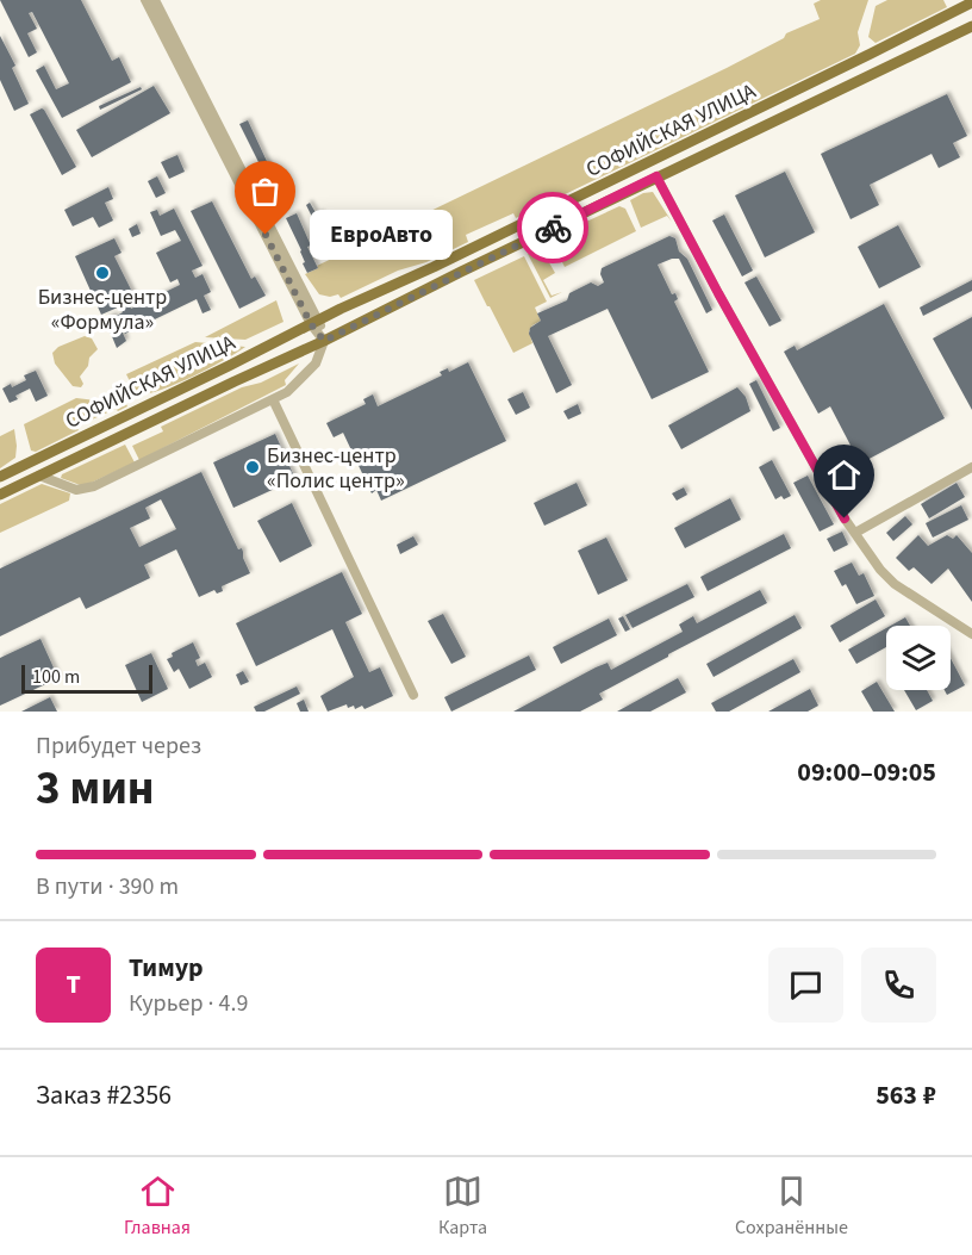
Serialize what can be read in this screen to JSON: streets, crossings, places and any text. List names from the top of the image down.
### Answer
{
  "streets": {
    "main road": ["СОФИЙСКАЯ УЛИЦА"]
  },
  "places": ["ЕвроАвто", "Бизнес-центр «Формула»", "Бизнес-центр «Полис центр»"],
  "scale_bar": "100 m",
  "page": {
    "bubble": "ЕвроАвто",
    "scale": "100 m",
    "heading": ["3 мин", "Прибудет через", "09:00–09:05"],
    "panel": [
      "Тимур",
      "Курьер · 4.9",
      "Заказ #2356",
      "563 ₽"
    ],
    "bar": "В пути · 390 m",
    "round": "Т",
    "tabs": ["Главная", "Карта", "Сохранённые"]
  }
}
